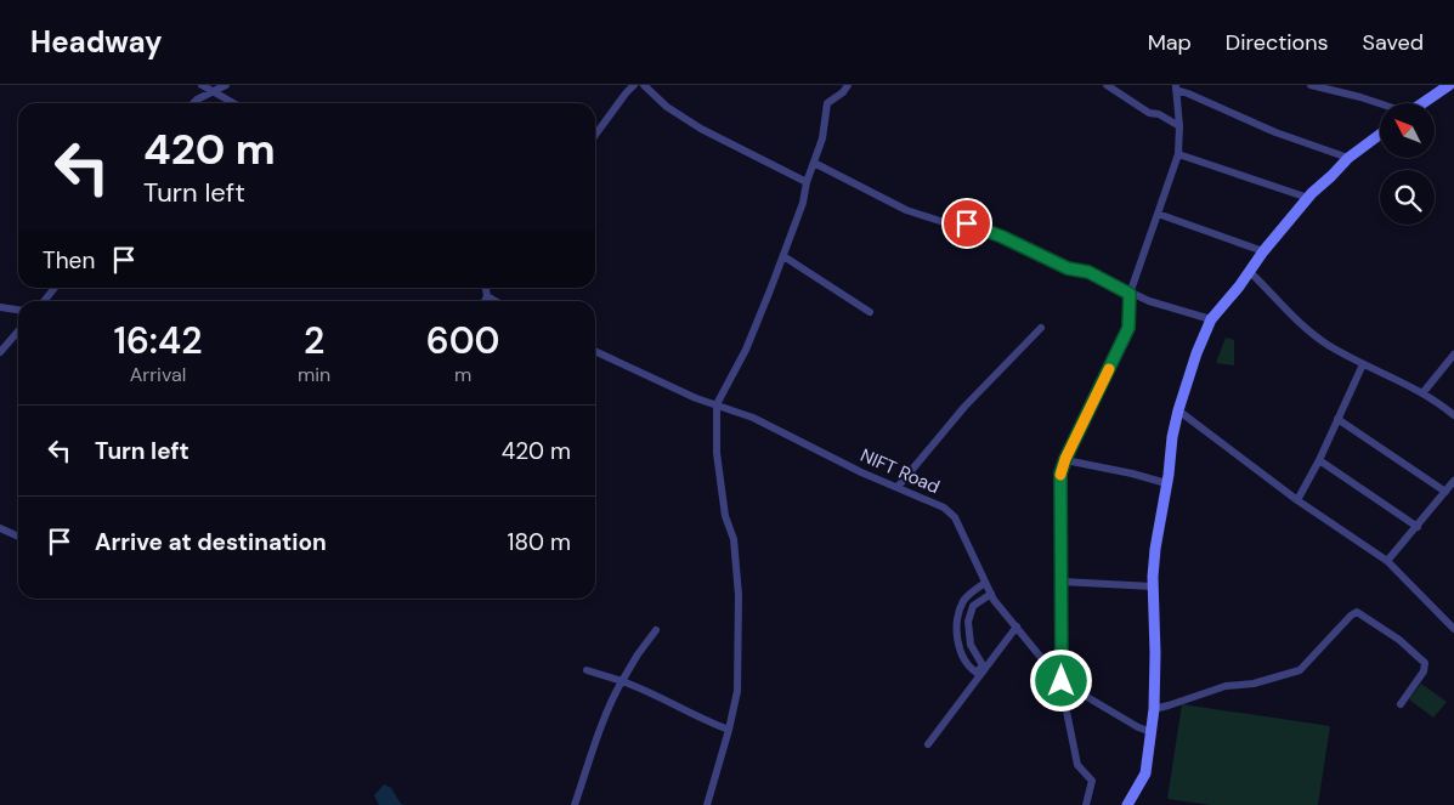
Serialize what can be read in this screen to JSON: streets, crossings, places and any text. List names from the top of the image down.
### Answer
{
  "streets": {
    "street": ["NIFT Road"]
  },
  "north": "top left",
  "page": {
    "header": "Headway",
    "nav": ["Map", "Directions", "Saved"],
    "turn": ["420 m", "Turn left"],
    "then": "Then",
    "eta": [
      "16:42",
      "Arrival",
      "2",
      "min",
      "600",
      "m"
    ],
    "list": [
      {
        "name": "Turn left",
        "value": "420 m"
      },
      {
        "name": "Arrive at destination",
        "value": "180 m"
      }
    ]
  }
}
